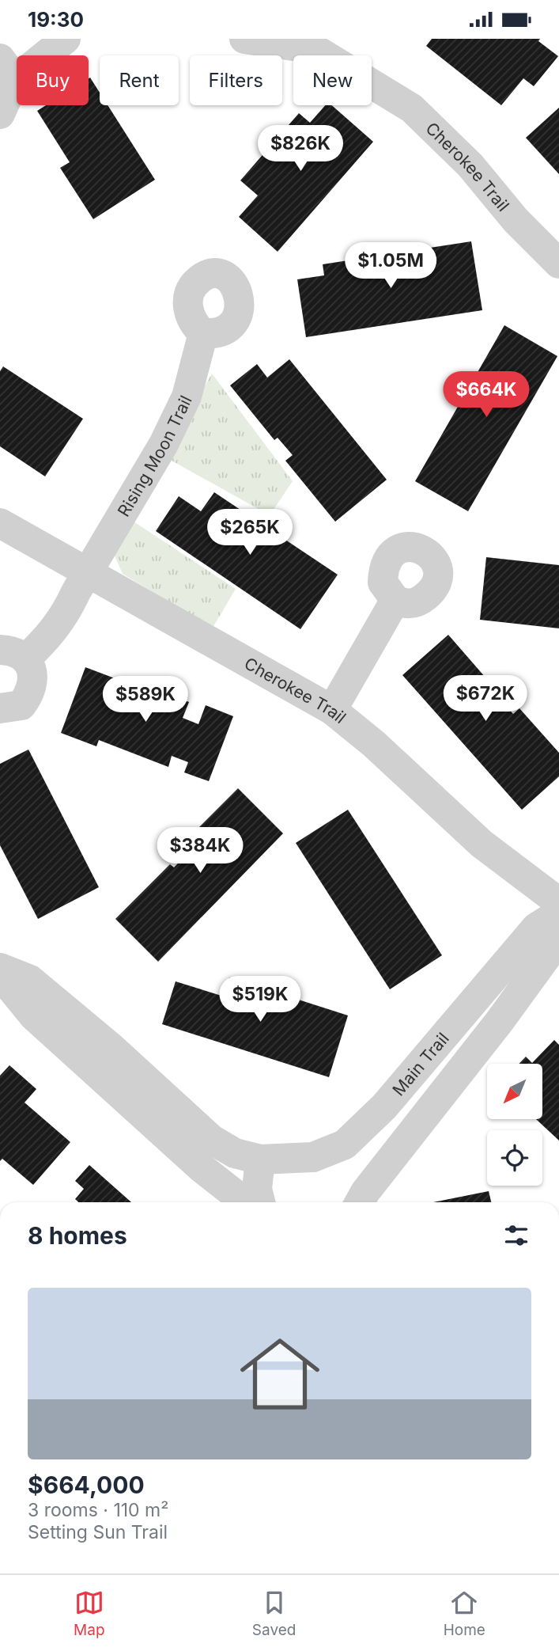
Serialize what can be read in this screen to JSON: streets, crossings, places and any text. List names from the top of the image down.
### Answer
{
  "streets": {
    "street": ["Cherokee Trail", "Rising Moon Trail", "Main Trail"]
  },
  "crossings": [
    ["Cherokee Trail", "Rising Moon Trail"],
    ["Cherokee Trail", "Main Trail"]
  ],
  "north": "bottom left",
  "page": {
    "status": "19:30",
    "chip": [
      "Buy",
      "Rent",
      "Filters",
      "New"
    ],
    "price": [
      "$826K",
      "$1.05M",
      "$664K",
      "$265K",
      "$672K",
      "$589K",
      "$384K",
      "$519K"
    ],
    "heading": "8 homes",
    "list": [
      {
        "name": "$664,000",
        "note": "3 rooms · 110 m² · Setting Sun Trail"
      }
    ],
    "tabs": ["Map", "Saved", "Home"]
  }
}
